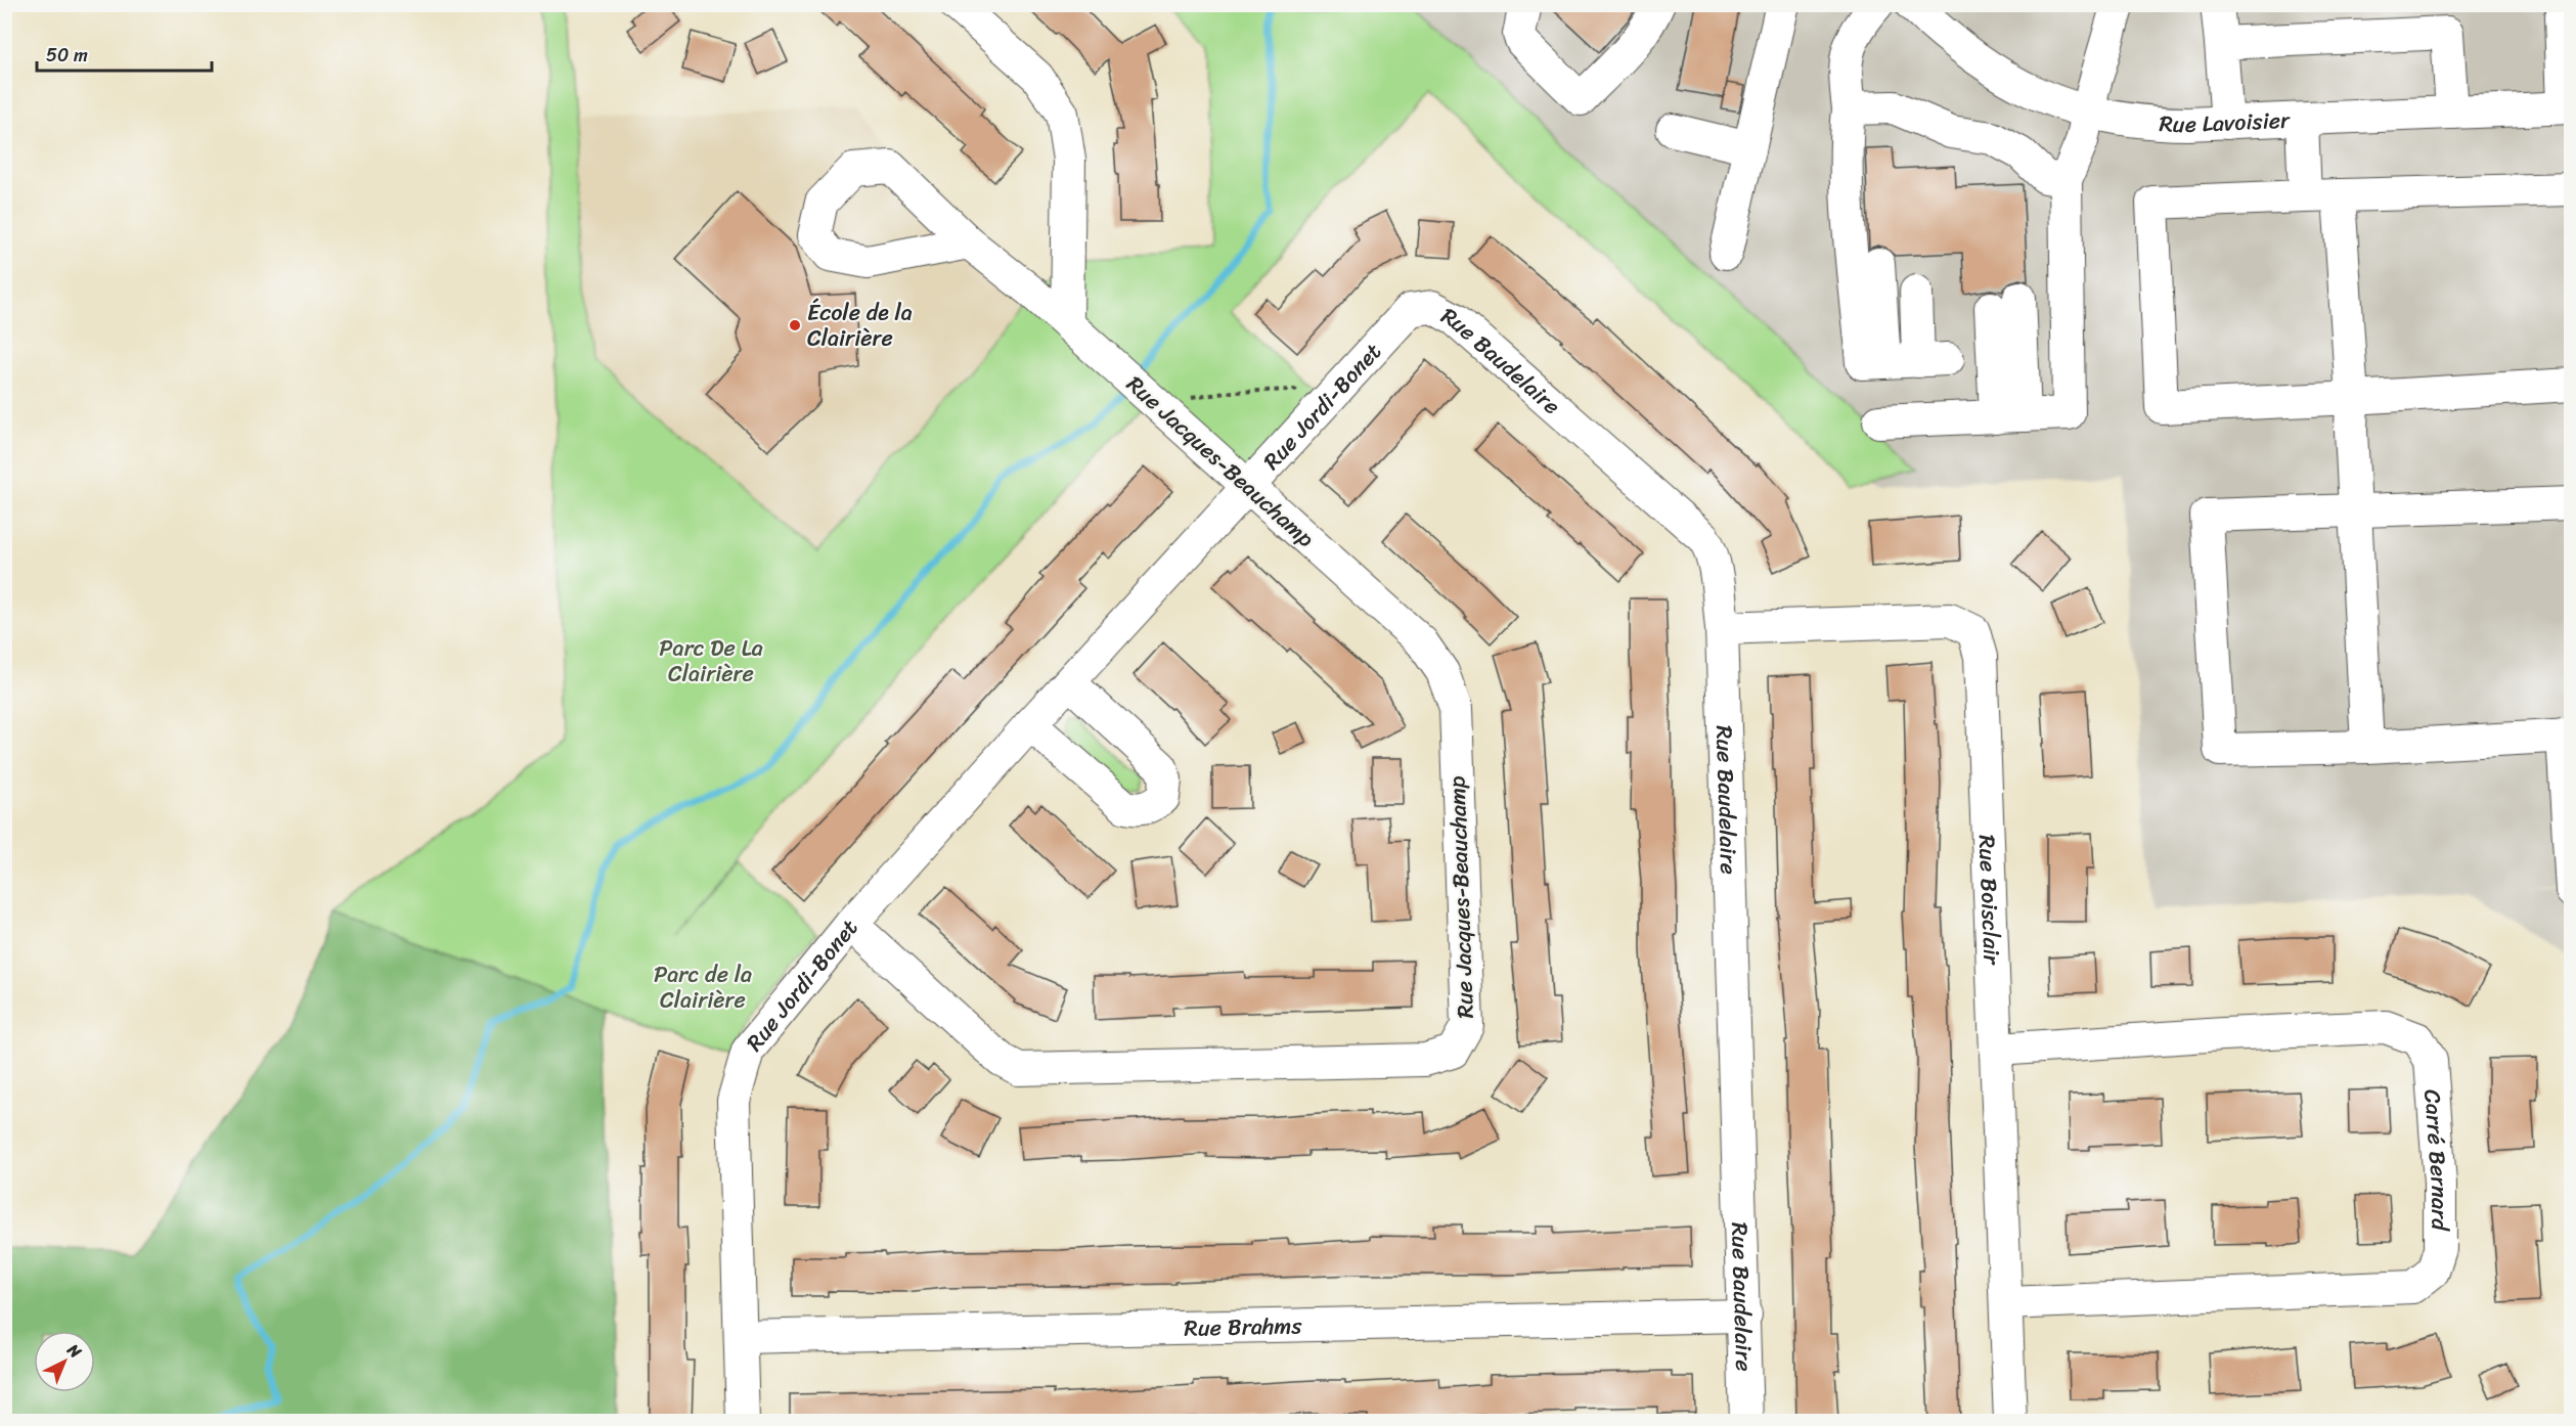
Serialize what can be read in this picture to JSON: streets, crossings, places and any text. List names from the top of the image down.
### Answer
{
  "streets": {
    "street": [
      "Rue Lavoisier",
      "Rue Baudelaire",
      "Rue Jordi-Bonet",
      "Rue Jacques-Beauchamp",
      "Rue Boisclair",
      "Carré Bernard",
      "Rue Brahms"
    ]
  },
  "crossings": [
    ["Rue Baudelaire", "Rue Jordi-Bonet"],
    ["Rue Baudelaire", "Rue Boisclair"],
    ["Rue Baudelaire", "Rue Brahms"],
    ["Rue Jordi-Bonet", "Rue Jacques-Beauchamp"],
    ["Rue Jordi-Bonet", "Rue Brahms"],
    ["Rue Boisclair", "Carré Bernard"]
  ],
  "parks": ["Parc De La Clairière", "Parc de la Clairière"],
  "places": ["École de la Clairière"],
  "scale_bar": "50 m",
  "north": "top right"
}
